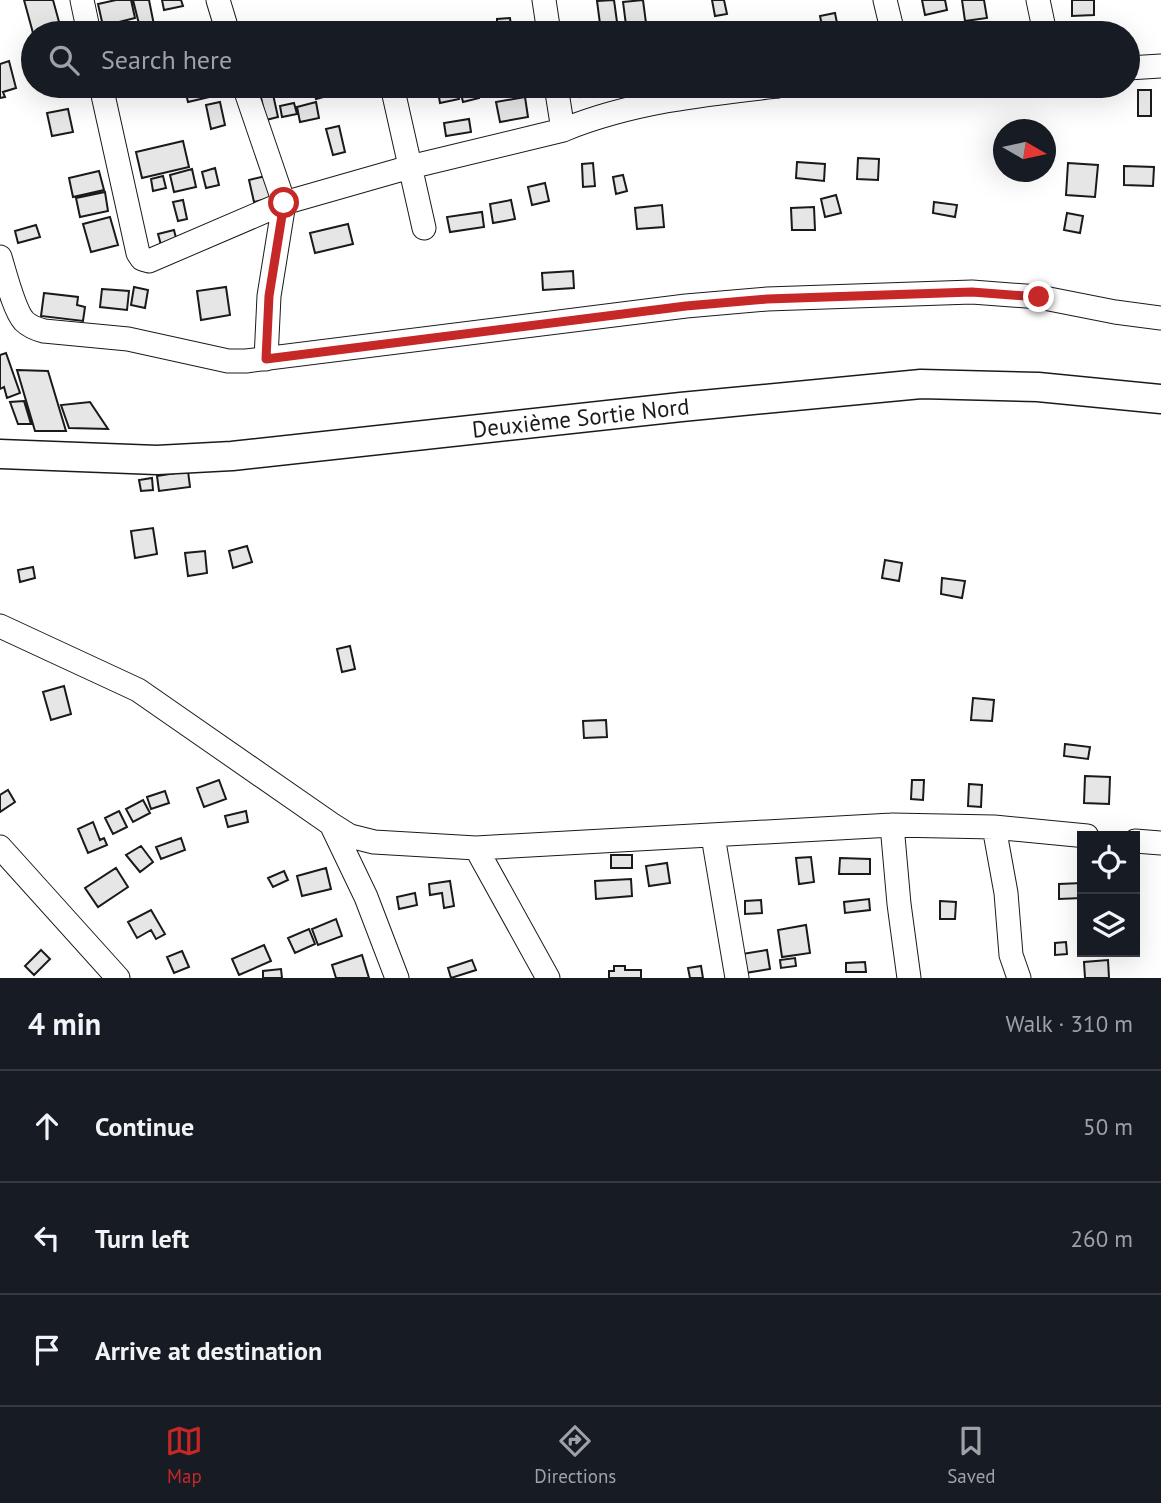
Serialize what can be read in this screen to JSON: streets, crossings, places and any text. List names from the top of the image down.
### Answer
{
  "streets": {
    "main road": ["Deuxième Sortie Nord"]
  },
  "north": "right",
  "page": {
    "search": "Search here",
    "heading": ["4 min", "Walk · 310 m"],
    "list": [
      ["Continue", "50 m"],
      ["Turn left", "260 m"],
      "Arrive at destination"
    ],
    "nav": ["Map", "Directions", "Saved"]
  }
}
